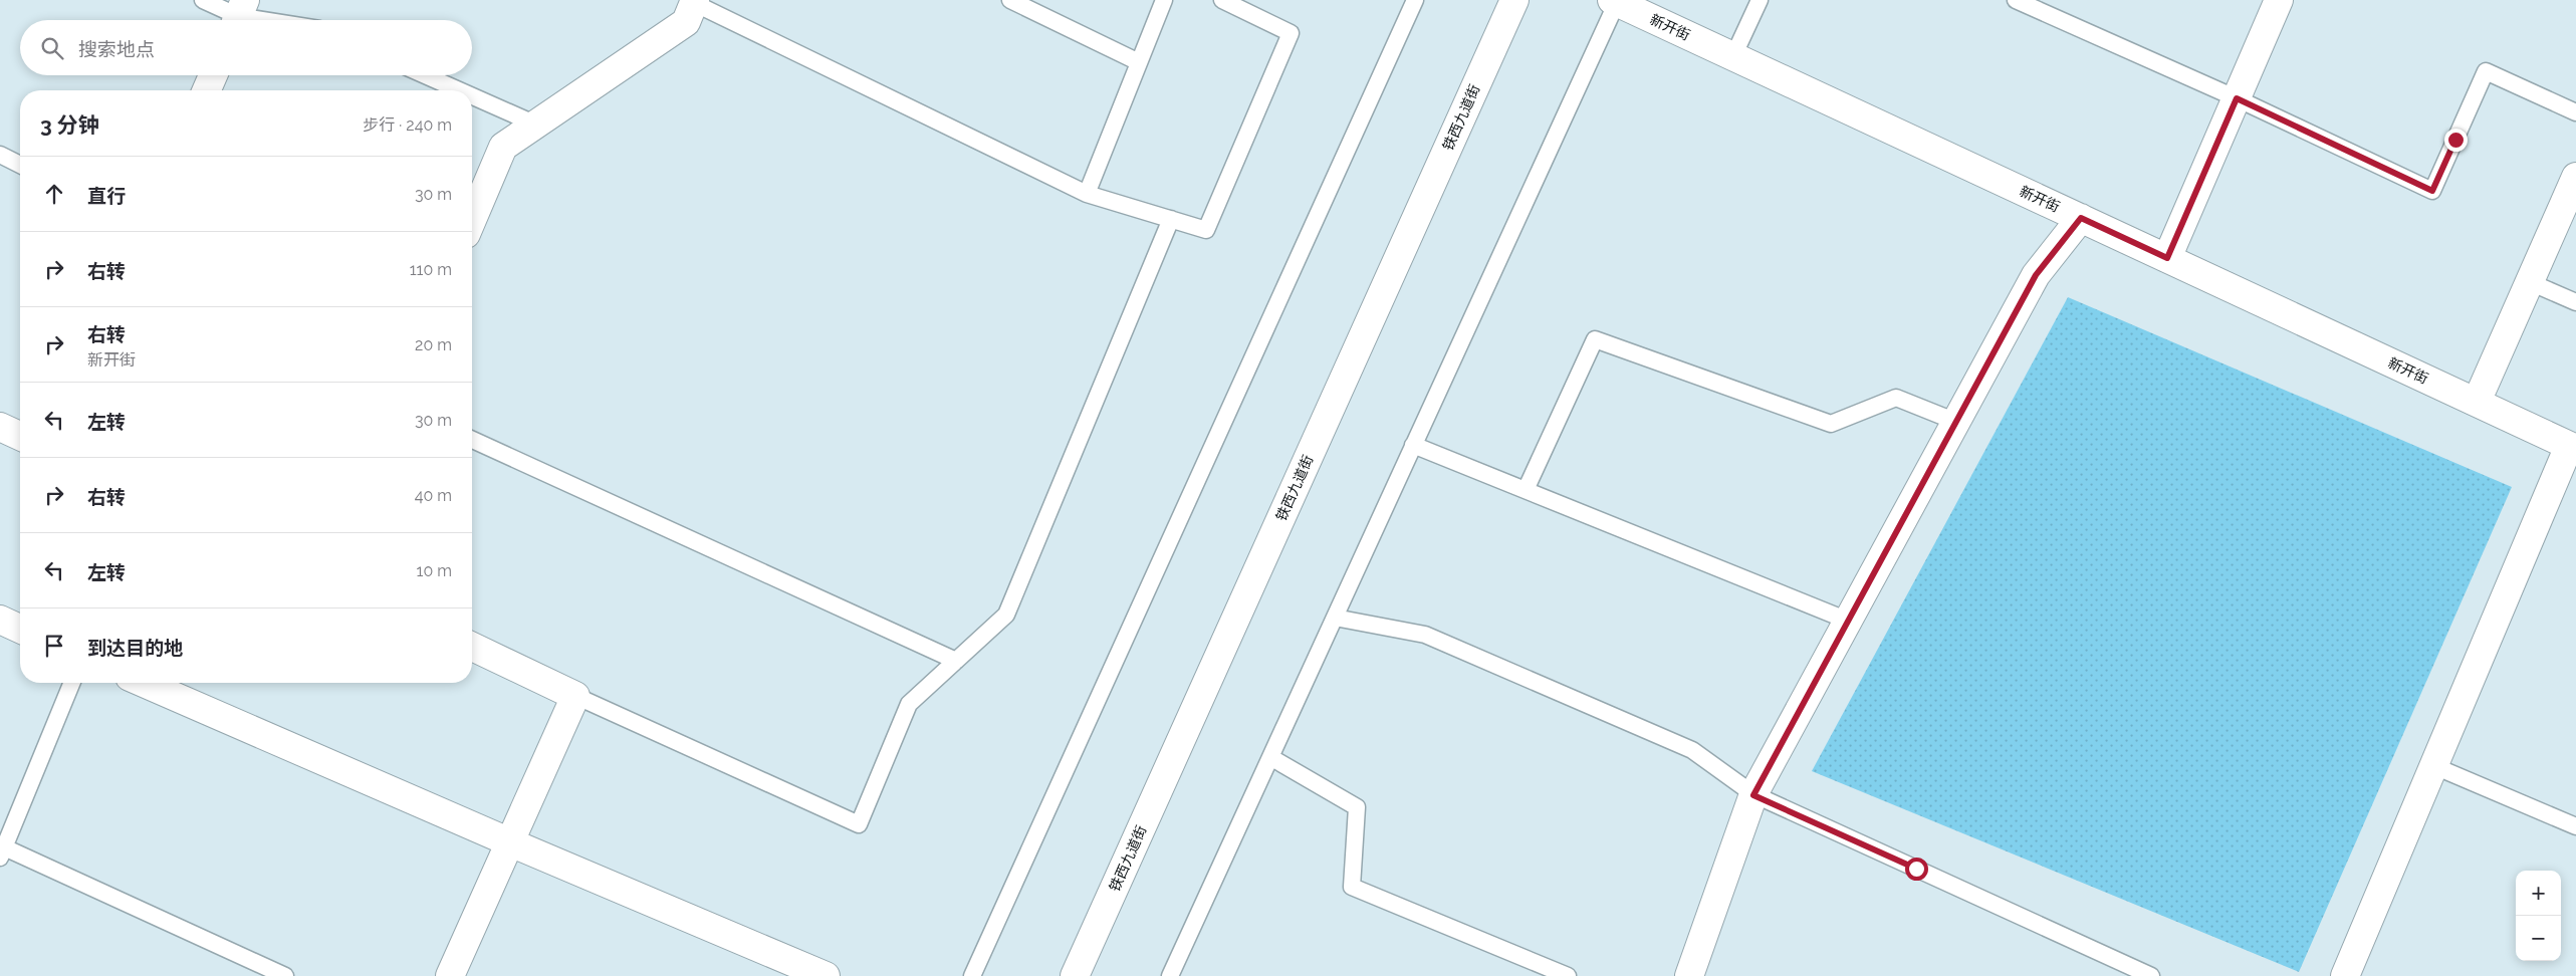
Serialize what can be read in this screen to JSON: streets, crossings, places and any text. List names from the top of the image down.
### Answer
{
  "streets": {
    "street": ["新开街", "铁西九道街"]
  },
  "page": {
    "search": "搜索地点",
    "heading": ["3 分钟", "步行 · 240 m"],
    "list": [
      ["直行", "30 m"],
      ["右转", "110 m"],
      ["右转", "新开街", "20 m"],
      ["左转", "30 m"],
      ["右转", "40 m"],
      ["左转", "10 m"],
      "到达目的地"
    ],
    "map_buttons": ["+", "−"]
  }
}
